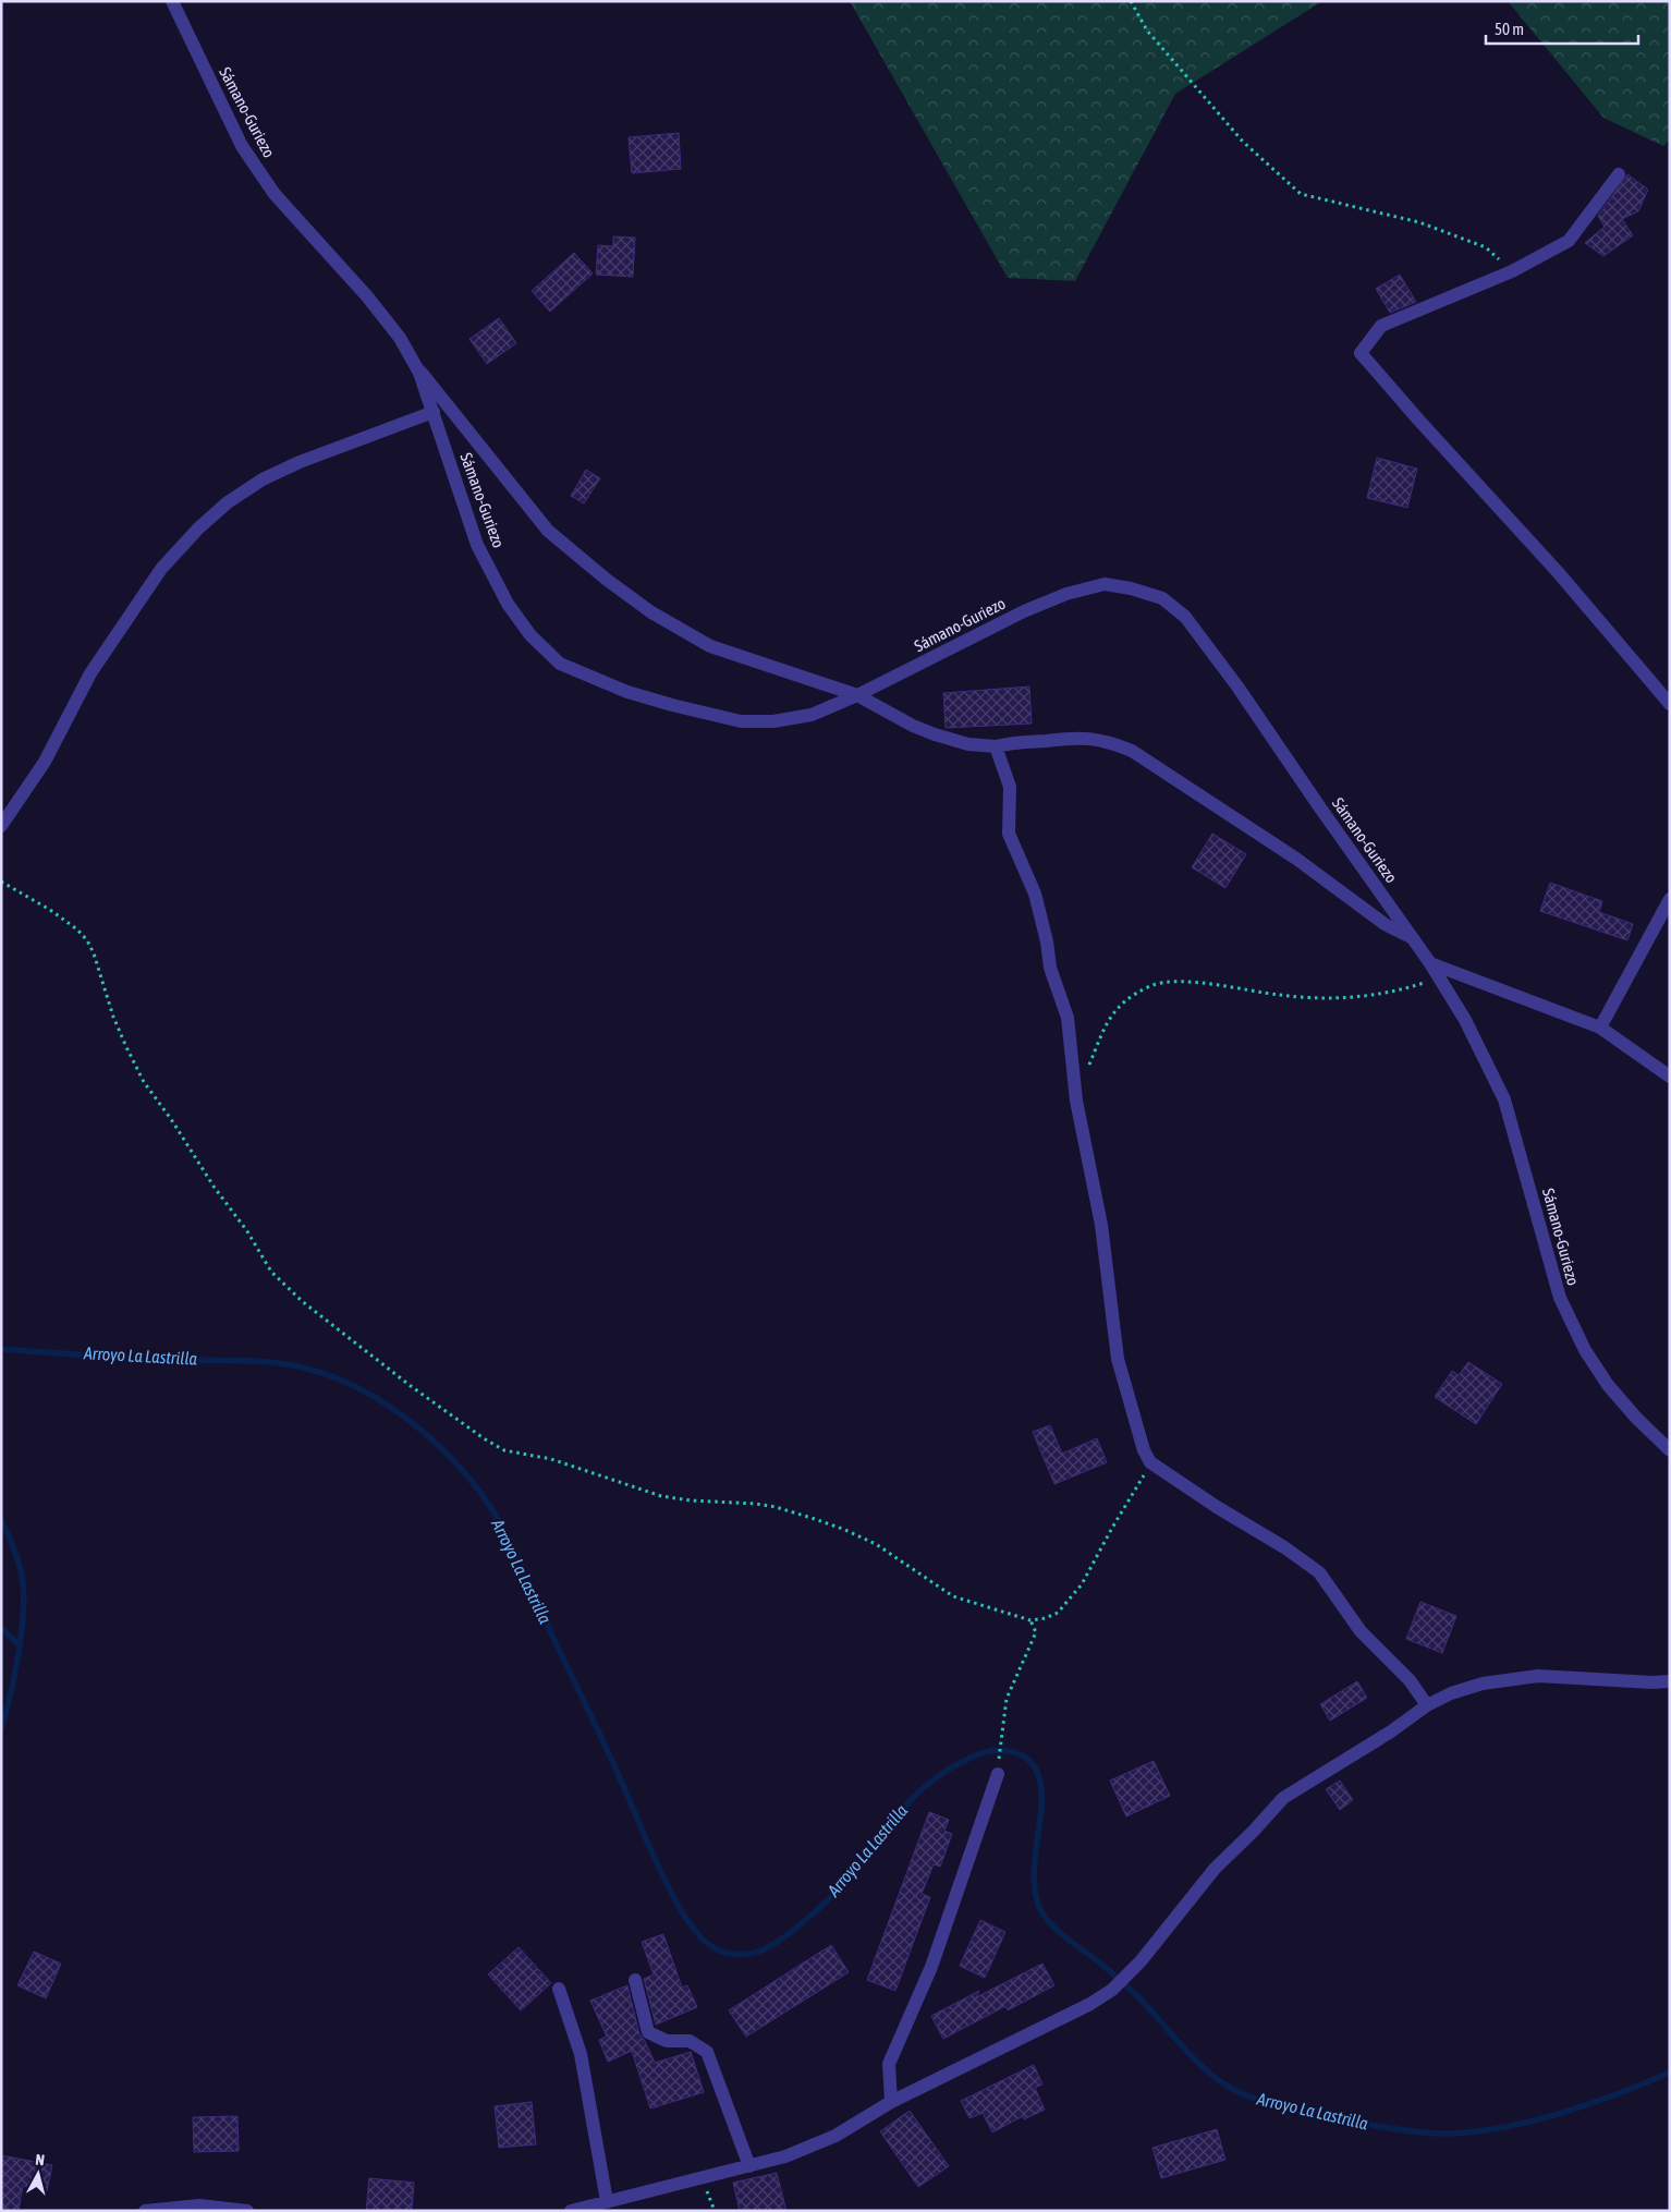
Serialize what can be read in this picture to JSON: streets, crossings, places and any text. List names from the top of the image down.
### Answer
{
  "streets": {
    "street": ["Sámano-Guriezo"]
  },
  "water": ["Arroyo La Lastrilla"],
  "scale_bar": "50 m",
  "north": "top"
}
